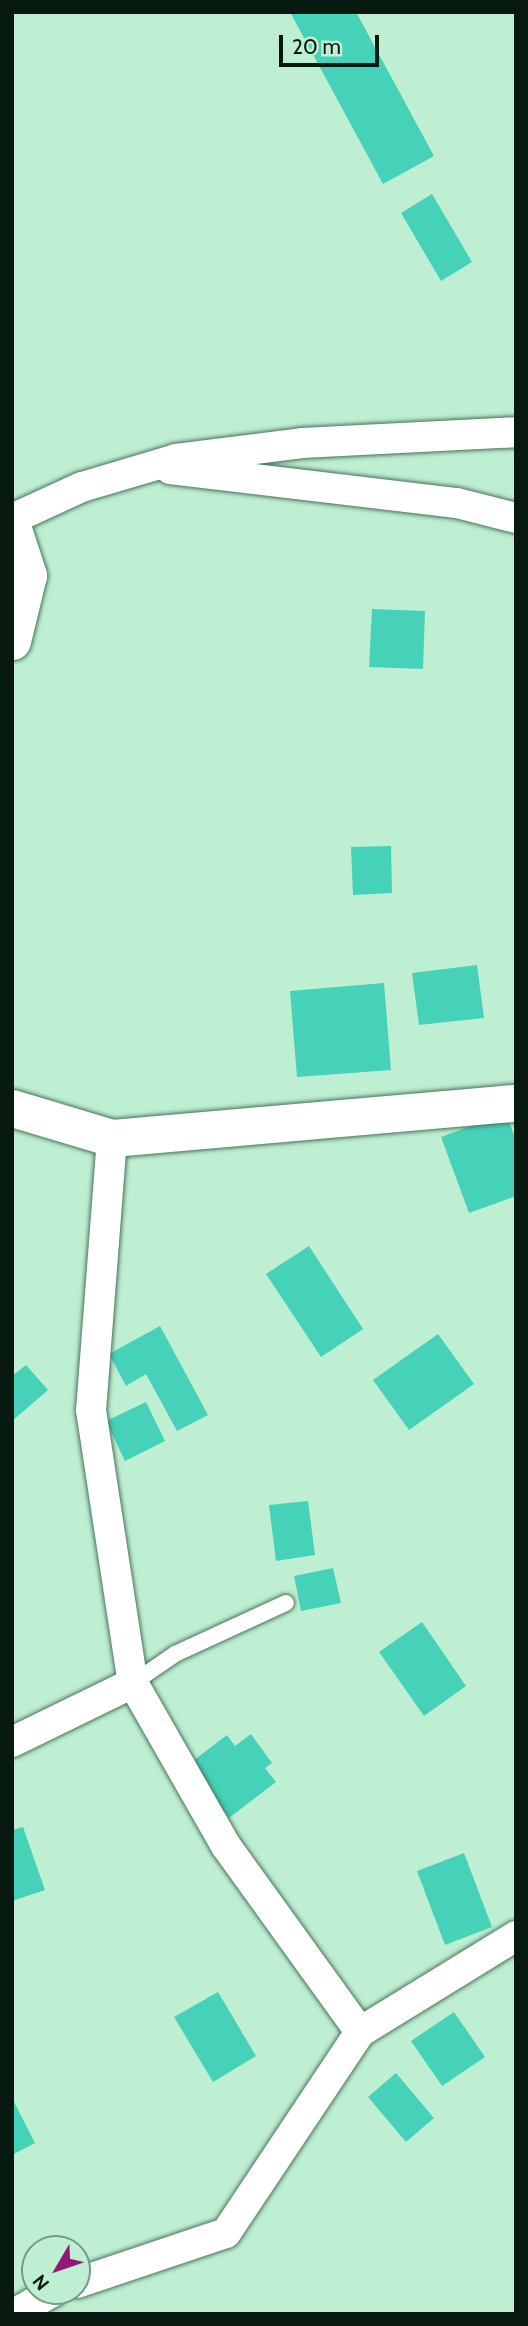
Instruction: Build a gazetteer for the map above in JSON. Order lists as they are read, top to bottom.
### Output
{
  "scale_bar": "20 m",
  "north": "bottom left"
}
